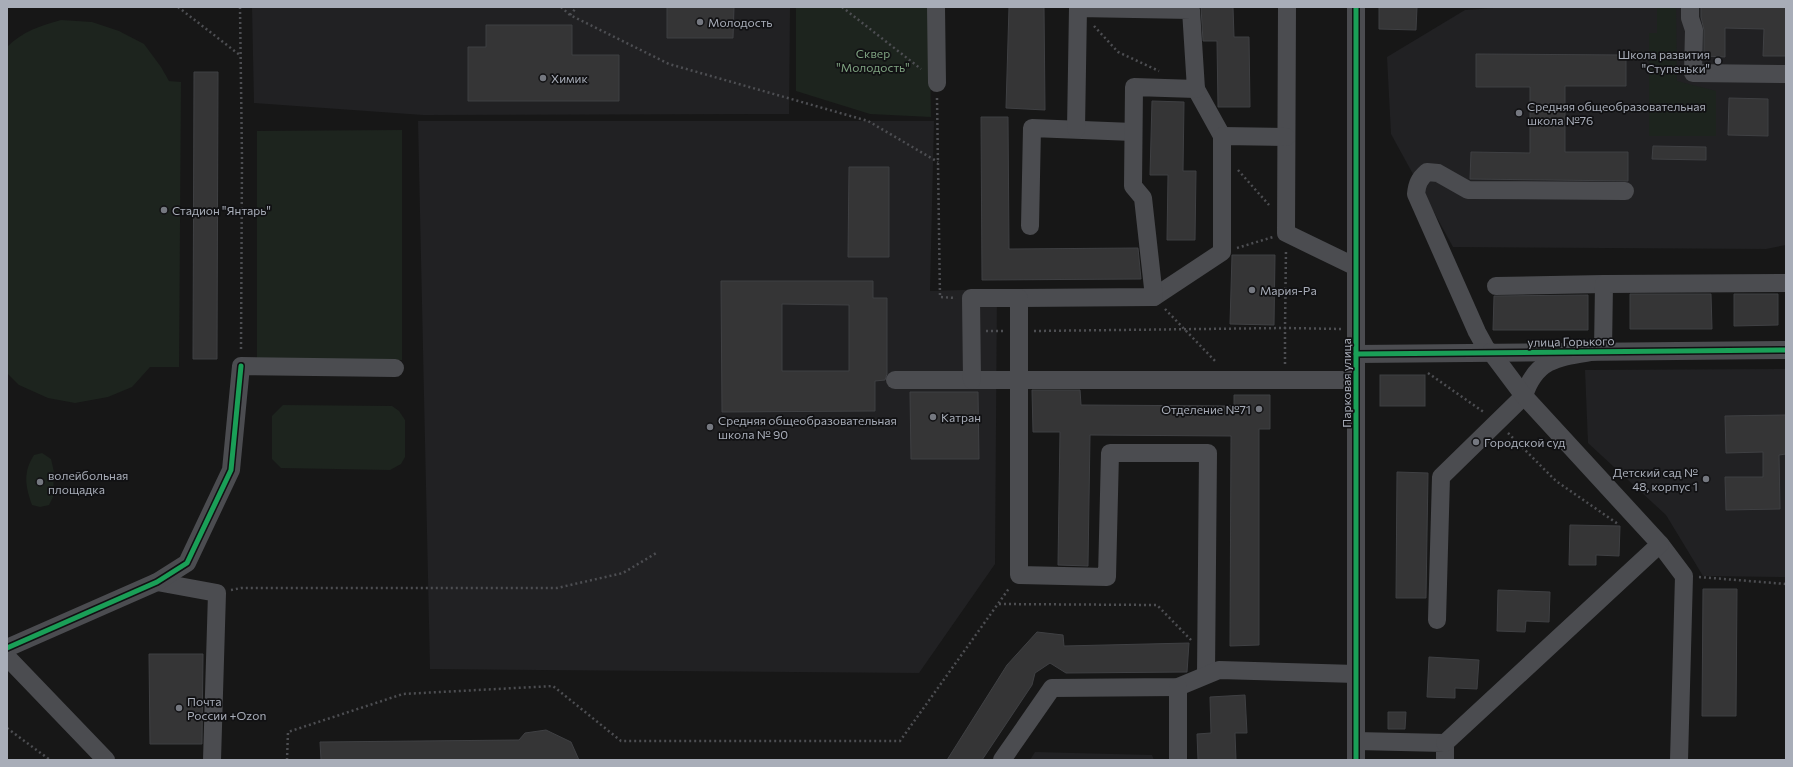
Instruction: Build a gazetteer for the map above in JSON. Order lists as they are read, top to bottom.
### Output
{
  "streets": {
    "street": ["улица Горького", "Парковая улица"]
  },
  "crossings": [
    ["улица Горького", "Парковая улица"]
  ],
  "parks": ["Сквер \"Молодость\""],
  "places": [
    "Молодость",
    "Школа развития \"Ступеньки\"",
    "Химик",
    "Средняя общеобразовательная школа №76",
    "Стадион \"Янтарь\"",
    "Мария-Ра",
    "Отделение №71",
    "Катран",
    "Средняя общеобразовательная школа № 90",
    "Городской суд",
    "Детский сад № 48, корпус 1",
    "волейбольная площадка",
    "Почта России +Ozon"
  ]
}
